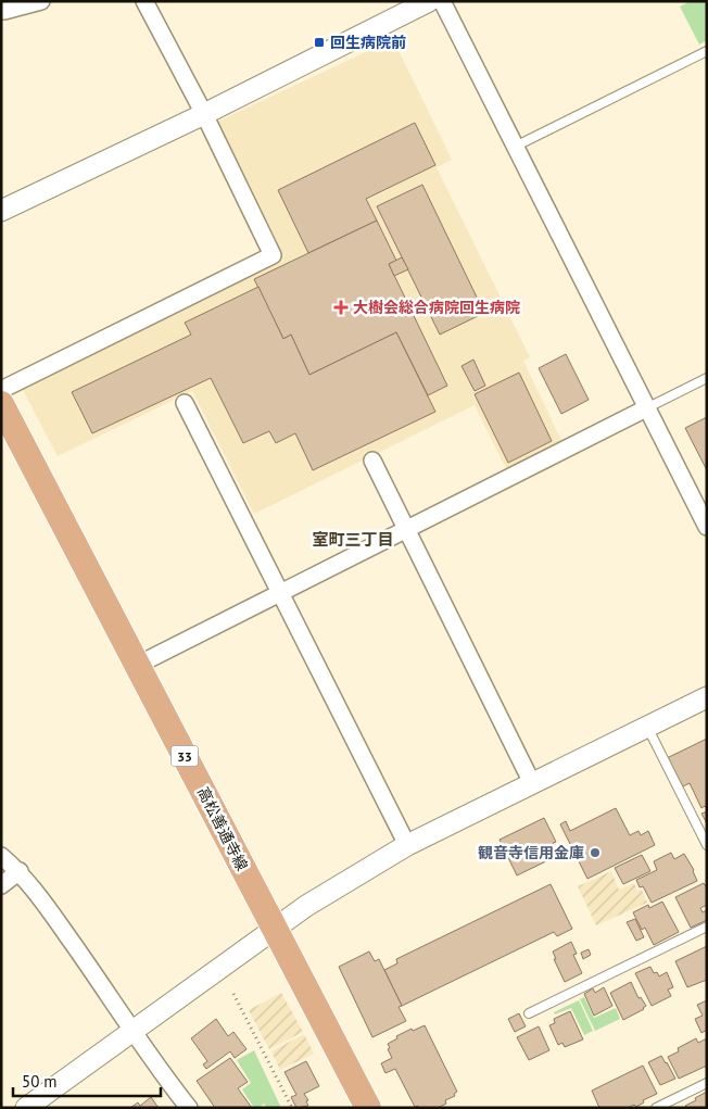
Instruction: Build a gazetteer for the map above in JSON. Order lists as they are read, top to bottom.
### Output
{
  "streets": {
    "main road": ["33", "高松善通寺線"]
  },
  "districts": ["室町三丁目"],
  "places": {
    "transit": ["回生病院前"],
    "health": ["大樹会総合病院回生病院"],
    "other": ["観音寺信用金庫"]
  },
  "scale_bar": "50 m"
}
